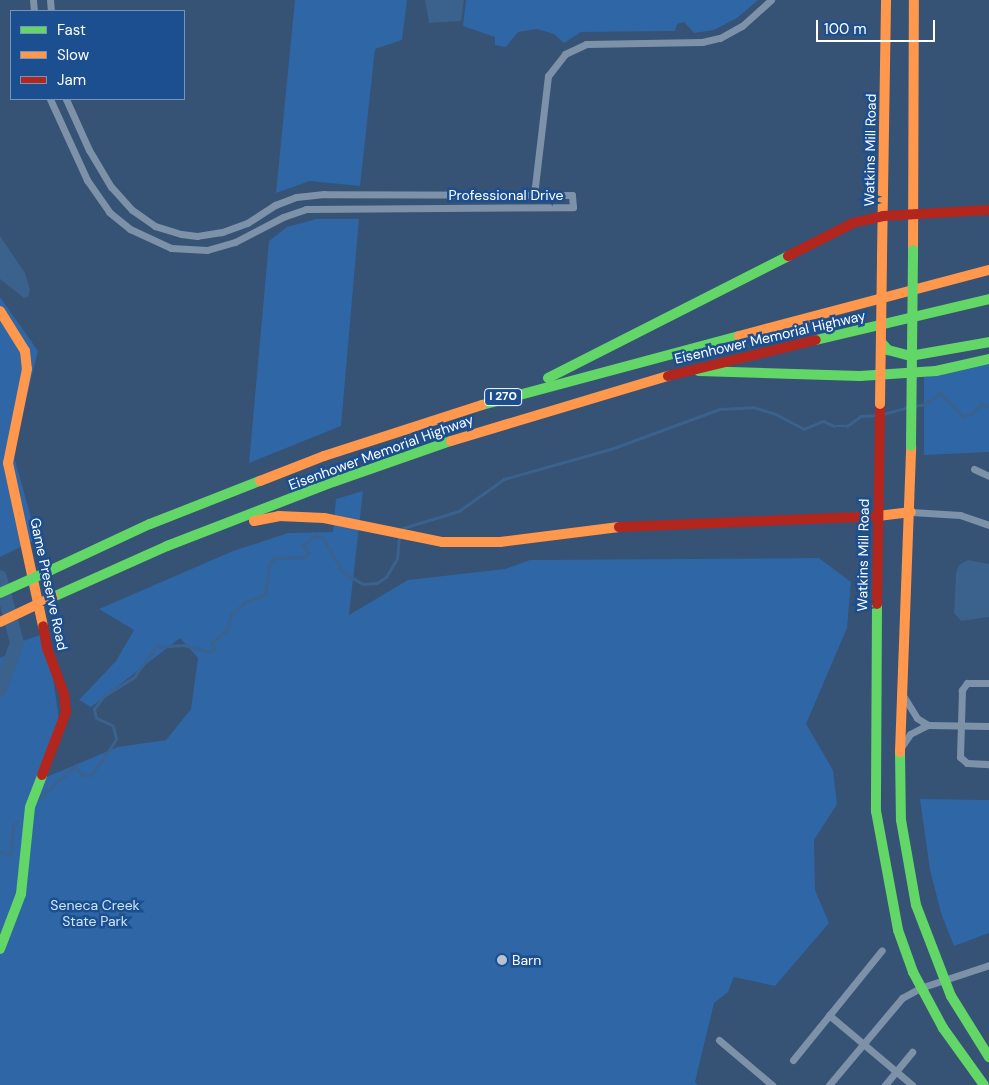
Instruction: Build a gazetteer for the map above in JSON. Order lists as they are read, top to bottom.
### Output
{
  "streets": {
    "main road": [
      "Watkins Mill Road",
      "Eisenhower Memorial Highway",
      "I 270",
      "Game Preserve Road"
    ],
    "street": ["Professional Drive"]
  },
  "parks": ["Seneca Creek State Park"],
  "places": ["Barn"],
  "legend": ["Fast", "Slow", "Jam"],
  "scale_bar": "100 m"
}
